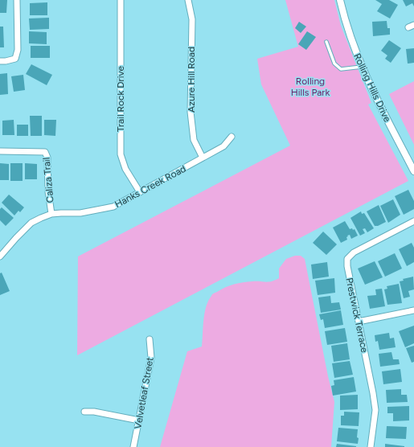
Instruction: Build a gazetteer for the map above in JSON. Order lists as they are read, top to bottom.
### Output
{
  "streets": {
    "street": [
      "Azure Hill Road",
      "Rolling Hills Drive",
      "Trail Rock Drive",
      "Caliza Trail",
      "Hanks Creek Road",
      "Prestwick Terrace",
      "Velvetleaf Street"
    ]
  },
  "crossings": [
    ["Azure Hill Road", "Hanks Creek Road"],
    ["Trail Rock Drive", "Hanks Creek Road"],
    ["Caliza Trail", "Hanks Creek Road"]
  ],
  "parks": ["Rolling Hills Park"]
}
